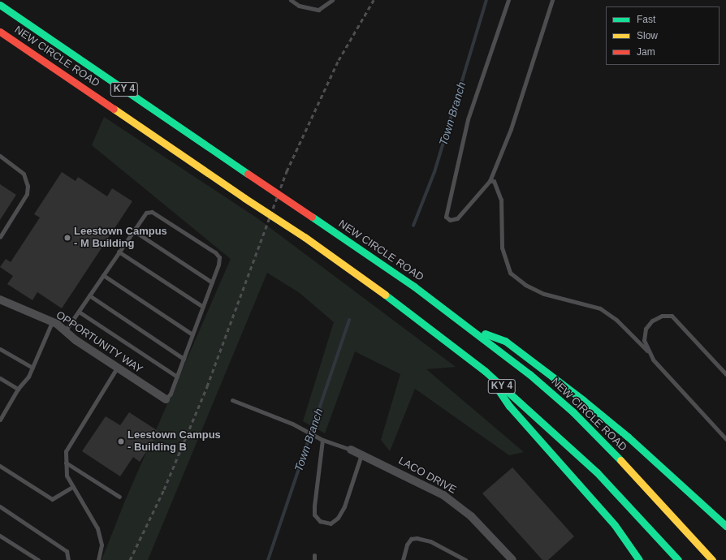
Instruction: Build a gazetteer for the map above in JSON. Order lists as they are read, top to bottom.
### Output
{
  "streets": {
    "highway": ["NEW CIRCLE ROAD", "KY 4"],
    "street": ["OPPORTUNITY WAY", "LACO DRIVE"]
  },
  "water": ["Town Branch"],
  "places": ["Leestown Campus - M Building", "Leestown Campus - Building B"],
  "legend": ["Fast", "Slow", "Jam"]
}
